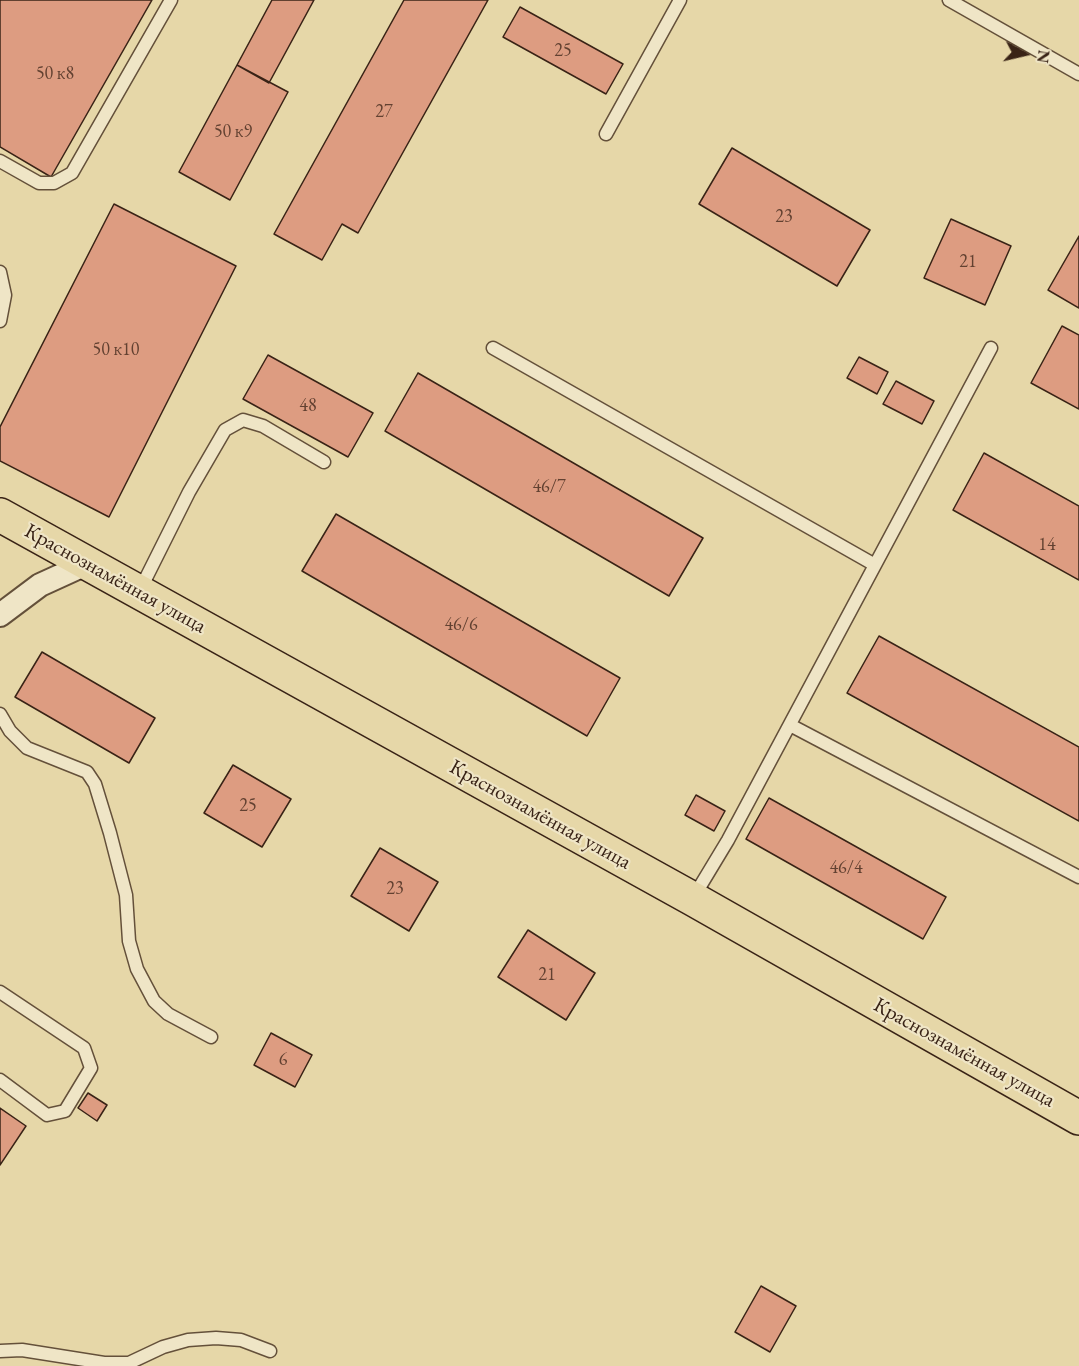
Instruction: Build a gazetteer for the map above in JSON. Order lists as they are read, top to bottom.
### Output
{
  "streets": {
    "main road": ["Краснознамённая улица"]
  },
  "house_numbers": [
    "25",
    "50 к8",
    "27",
    "50 к9",
    "23",
    "21",
    "50 к10",
    "48",
    "46/7",
    "14",
    "46/6",
    "25",
    "46/4",
    "23",
    "21",
    "6"
  ],
  "north": "right"
}
